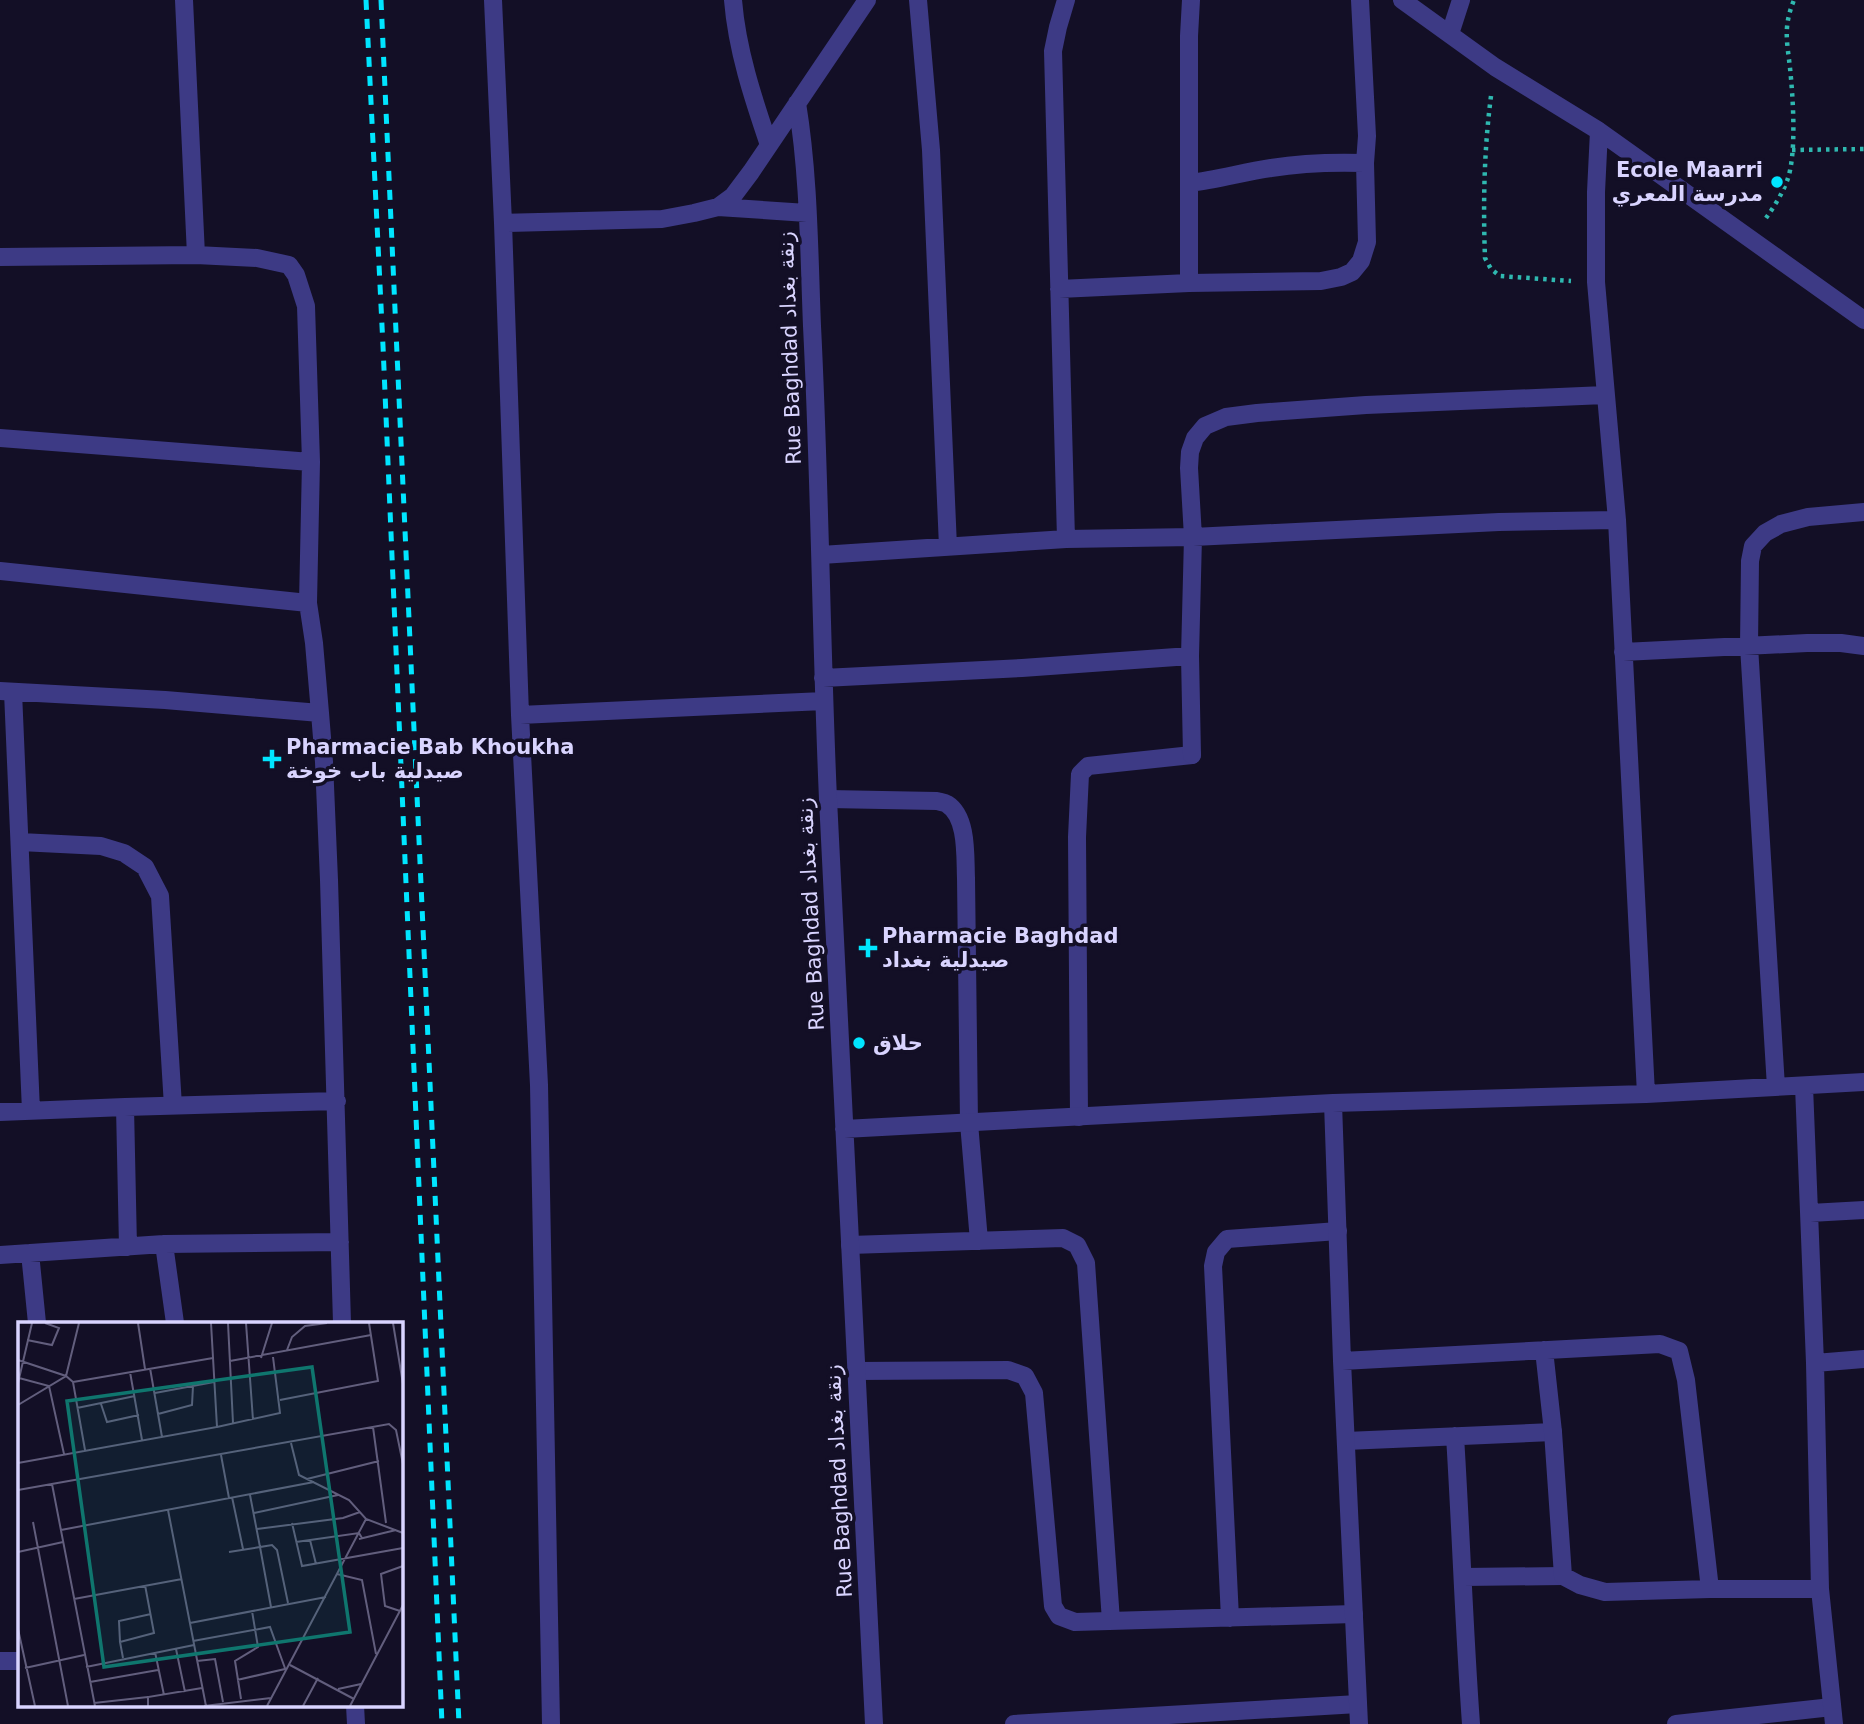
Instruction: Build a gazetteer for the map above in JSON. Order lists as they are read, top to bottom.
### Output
{
  "streets": {
    "street": ["Rue Baghdad زنقة بغداد"]
  },
  "places": {
    "other": ["Ecole Maarri مدرسة المعري", "حلاق"],
    "health": ["Pharmacie Bab Khoukha صيدلية باب خوخة", "Pharmacie Baghdad صيدلية بغداد"]
  }
}
